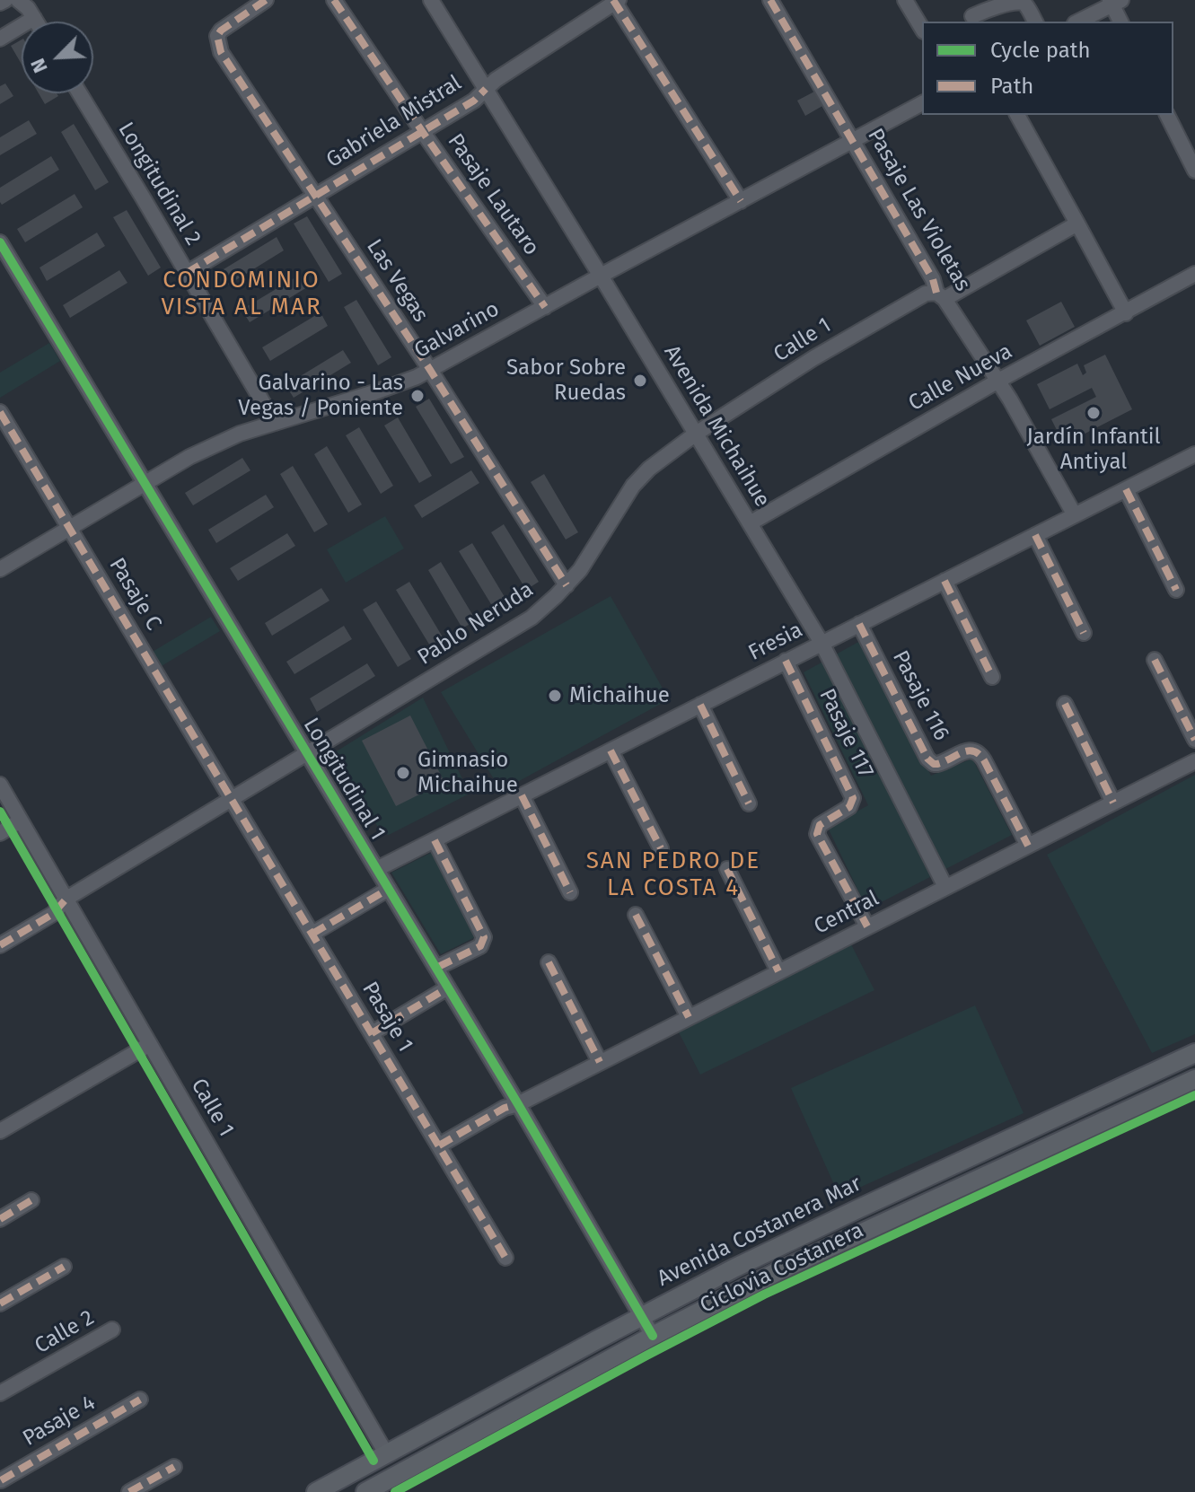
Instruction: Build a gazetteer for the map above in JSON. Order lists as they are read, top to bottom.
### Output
{
  "streets": {
    "main road": ["Avenida Costanera Mar"],
    "street": [
      "Gabriela Mistral",
      "Longitudinal 2",
      "Pasaje Lautaro",
      "Pasaje Las Violetas",
      "Las Vegas",
      "Galvarino",
      "Calle 1",
      "Calle Nueva",
      "Avenida Michaihue",
      "Pasaje C",
      "Pablo Neruda",
      "Fresia",
      "Pasaje 116",
      "Pasaje 117",
      "Longitudinal 1",
      "Central",
      "Pasaje 1",
      "Calle 2",
      "Pasaje 4"
    ],
    "cycle path": ["Ciclovia Costanera"]
  },
  "crossings": [
    ["Gabriela Mistral", "Longitudinal 2"],
    ["Gabriela Mistral", "Pasaje Lautaro"],
    ["Gabriela Mistral", "Las Vegas"],
    ["Gabriela Mistral", "Avenida Michaihue"],
    ["Longitudinal 2", "Galvarino"],
    ["Pasaje Lautaro", "Galvarino"],
    ["Pasaje Las Violetas", "Galvarino"],
    ["Pasaje Las Violetas", "Calle 1"],
    ["Pasaje Las Violetas", "Calle Nueva"],
    ["Pasaje Las Violetas", "Fresia"],
    ["Las Vegas", "Galvarino"],
    ["Las Vegas", "Pablo Neruda"],
    ["Galvarino", "Avenida Michaihue"],
    ["Galvarino", "Pasaje C"],
    ["Galvarino", "Longitudinal 1"],
    ["Calle 1", "Avenida Michaihue"],
    ["Calle 1", "Pablo Neruda"],
    ["Calle 1", "Avenida Costanera Mar"],
    ["Calle Nueva", "Avenida Michaihue"],
    ["Avenida Michaihue", "Pablo Neruda"],
    ["Avenida Michaihue", "Fresia"],
    ["Avenida Michaihue", "Central"],
    ["Pasaje C", "Pablo Neruda"],
    ["Pasaje C", "Pasaje 1"],
    ["Pablo Neruda", "Longitudinal 1"],
    ["Pablo Neruda", "Pasaje 1"],
    ["Fresia", "Pasaje 116"],
    ["Fresia", "Pasaje 117"],
    ["Fresia", "Longitudinal 1"],
    ["Pasaje 116", "Central"],
    ["Pasaje 117", "Central"],
    ["Longitudinal 1", "Central"],
    ["Longitudinal 1", "Avenida Costanera Mar"]
  ],
  "districts": ["CONDOMINIO VISTA AL MAR", "SAN PEDRO DE LA COSTA 4"],
  "places": [
    "Sabor Sobre Ruedas",
    "Galvarino - Las Vegas / Poniente",
    "Jardín Infantil Antiyal",
    "Michaihue",
    "Gimnasio Michaihue"
  ],
  "legend": ["Cycle path", "Path"],
  "north": "bottom left"
}
